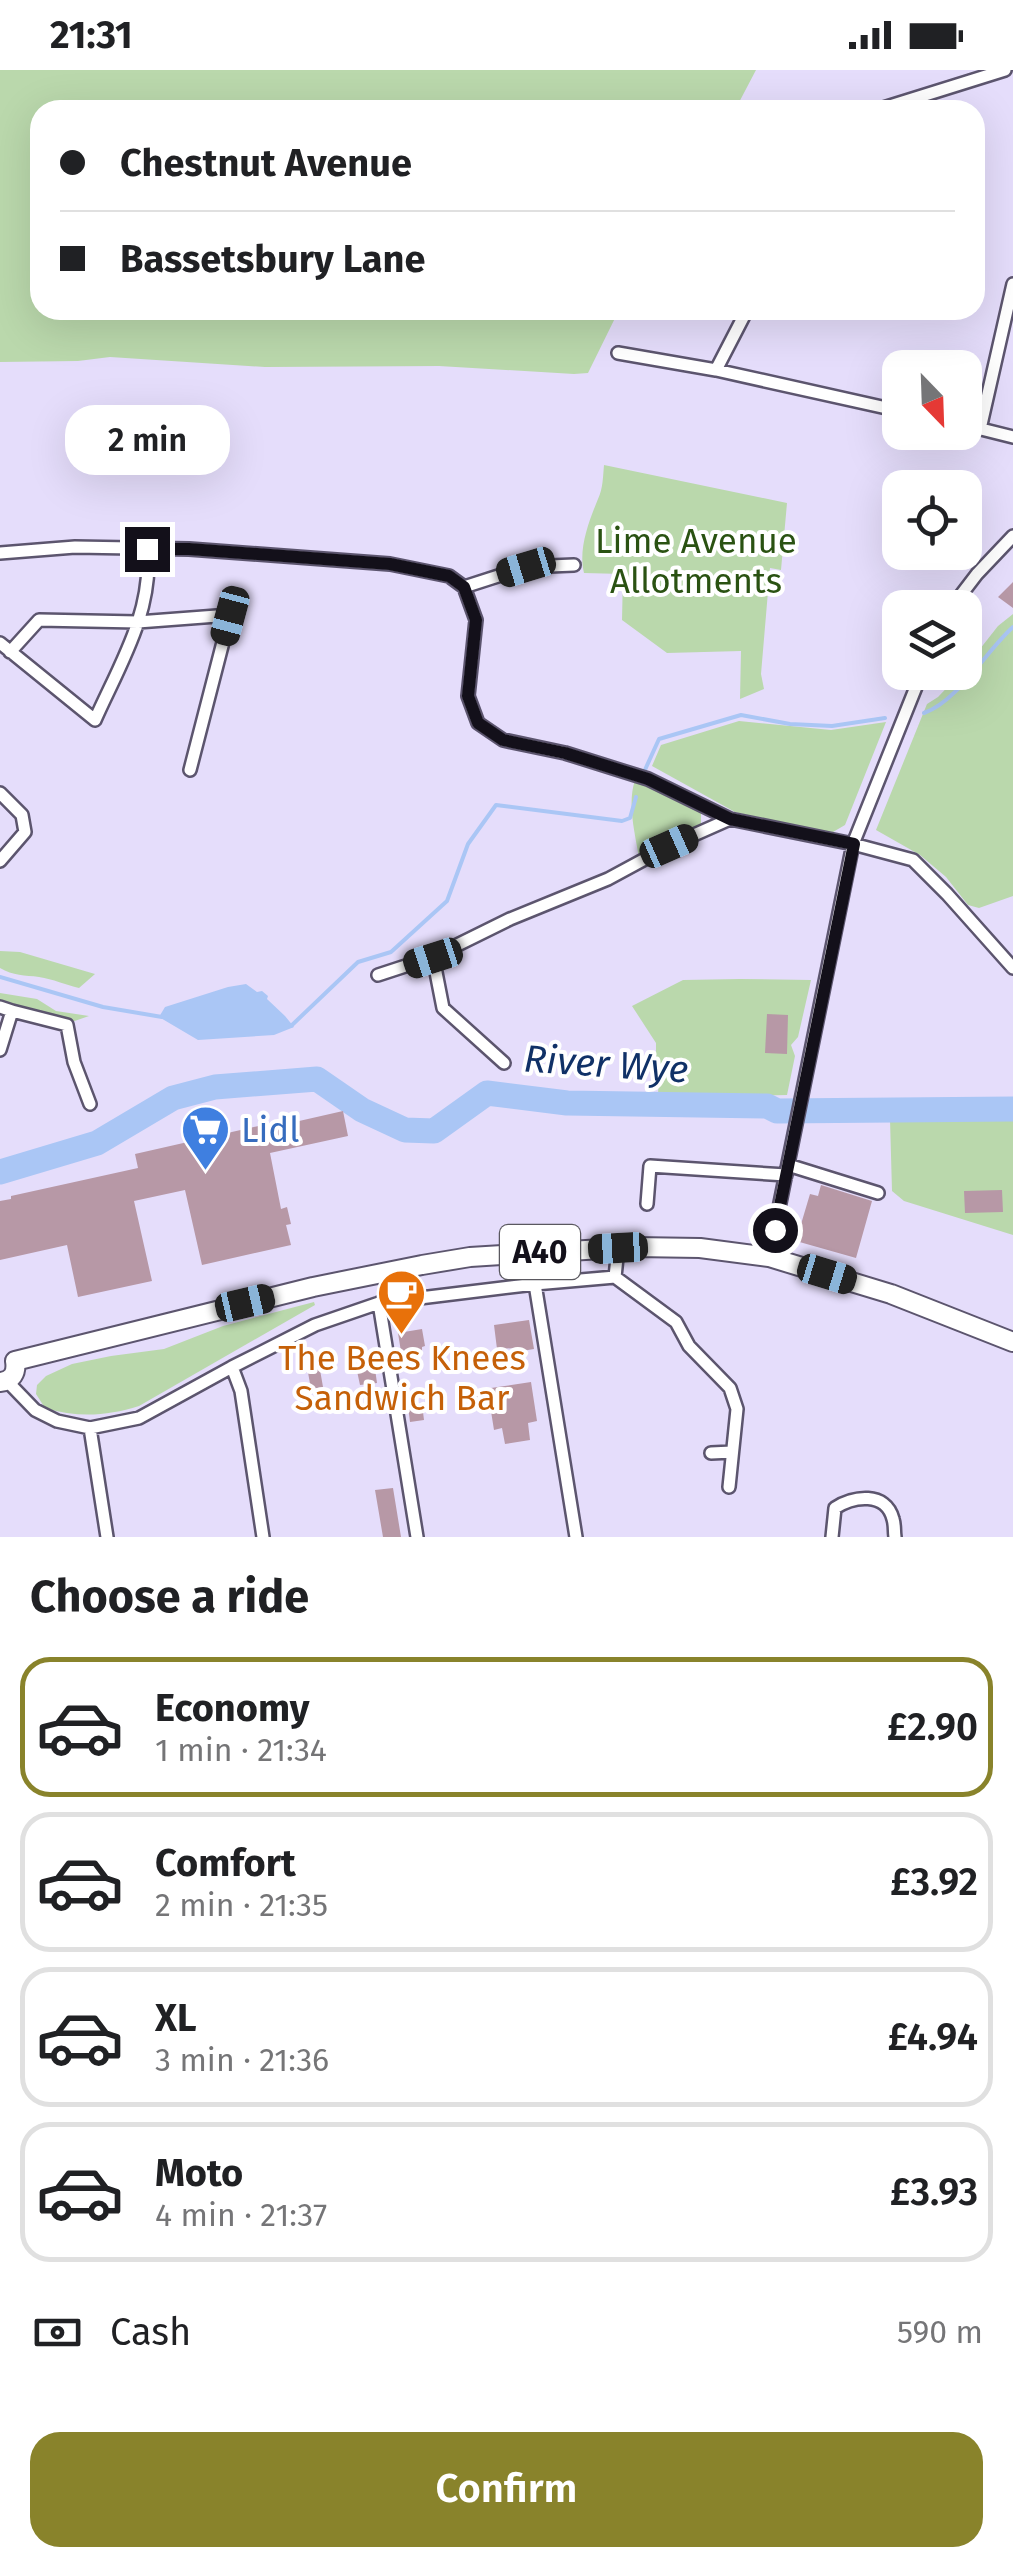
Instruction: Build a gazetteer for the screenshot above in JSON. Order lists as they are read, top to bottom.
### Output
{
  "streets": {
    "main road": ["A40"]
  },
  "water": ["River Wye"],
  "parks": ["Lime Avenue Allotments"],
  "places": {
    "supermarket": ["Lidl"],
    "cafe": ["The Bees Knees Sandwich Bar"]
  },
  "north": "bottom right",
  "page": {
    "status": "21:31",
    "banner": ["Chestnut Avenue", "Bassetsbury Lane"],
    "bubble": "2 min",
    "heading": "Choose a ride",
    "list": [
      {
        "name": "Economy",
        "note": "1 min · 21:34",
        "value": "£2.90"
      },
      {
        "name": "Comfort",
        "note": "2 min · 21:35",
        "value": "£3.92"
      },
      {
        "name": "XL",
        "note": "3 min · 21:36",
        "value": "£4.94"
      },
      {
        "name": "Moto",
        "note": "4 min · 21:37",
        "value": "£3.93"
      }
    ],
    "pay": ["Cash", "590 m"],
    "buttons": "Confirm"
  }
}
